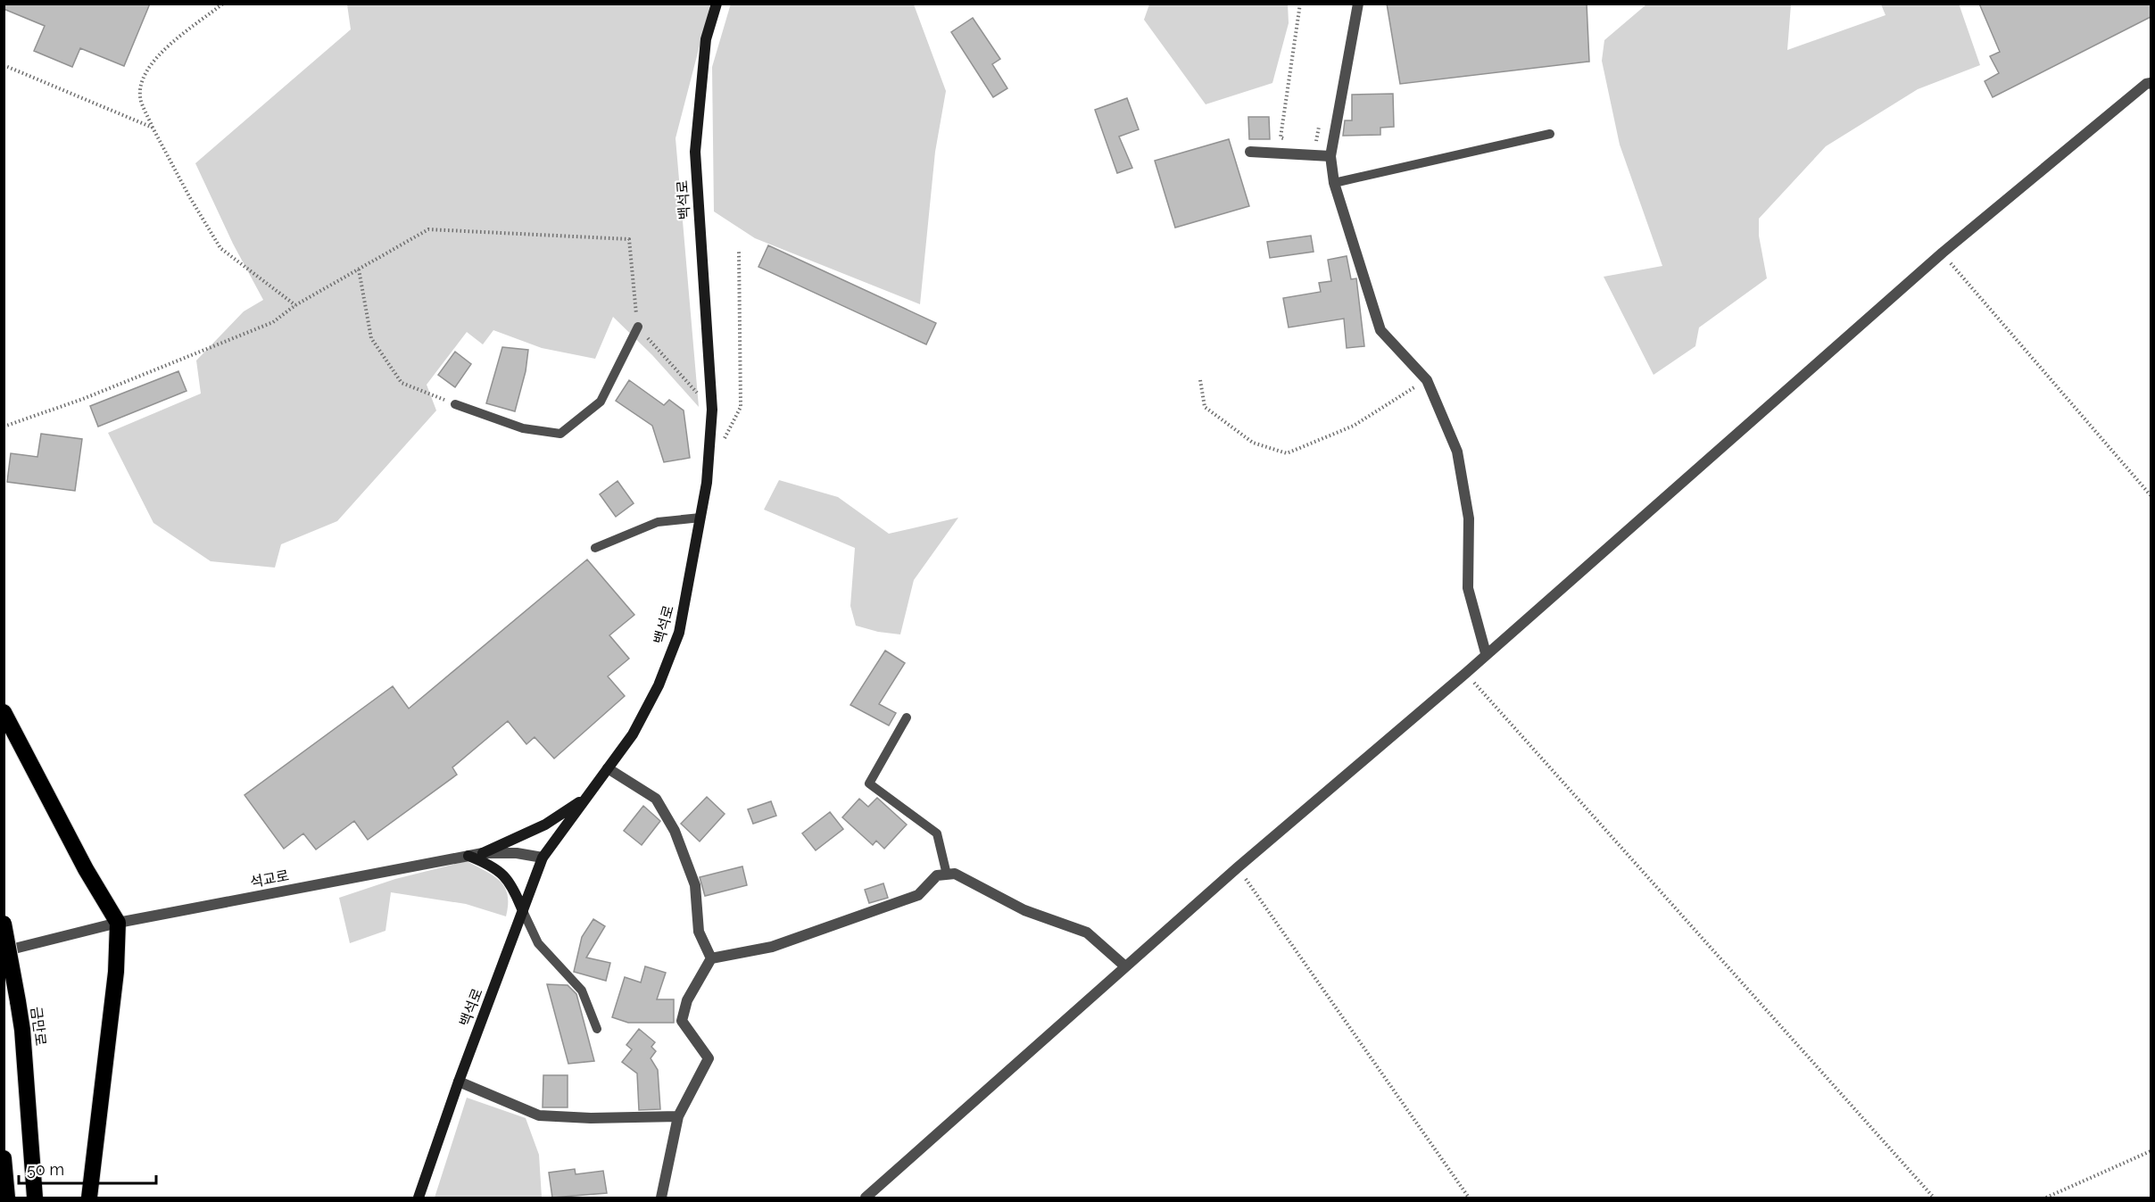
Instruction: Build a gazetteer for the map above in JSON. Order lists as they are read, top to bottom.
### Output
{
  "streets": {
    "highway": ["금만로"],
    "street": ["백석로", "석교로"]
  },
  "crossings": [
    ["백석로", "석교로"]
  ],
  "scale_bar": "50 m"
}
